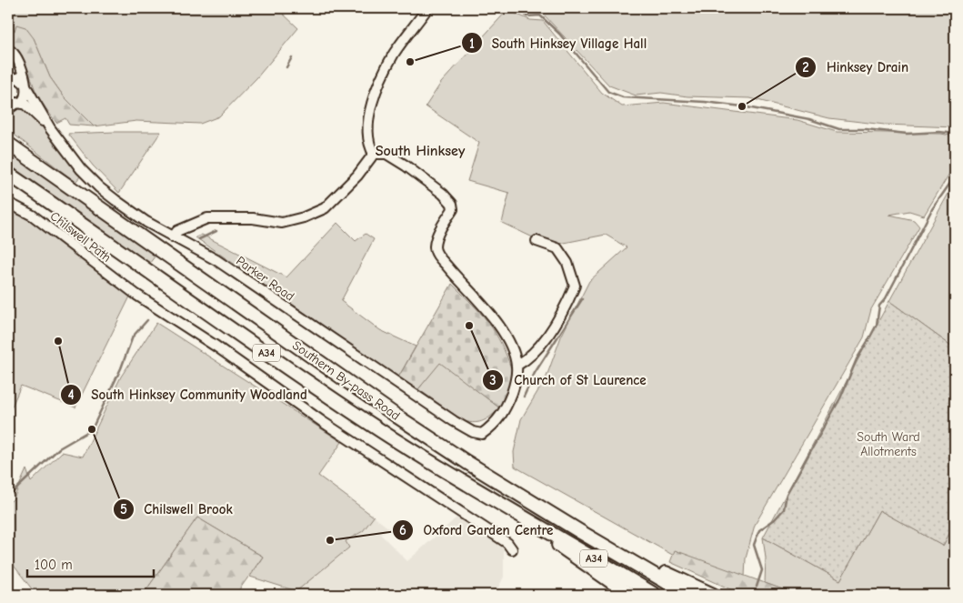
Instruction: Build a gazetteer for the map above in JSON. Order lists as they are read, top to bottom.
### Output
{
  "streets": {
    "highway": ["A34", "Southern By-pass Road"],
    "street": ["Chilswell Path", "Parker Road"]
  },
  "crossings": [
    ["A34", "Southern By-pass Road"]
  ],
  "districts": ["South Hinksey"],
  "parks": ["South Ward Allotments"],
  "places": [
    "South Hinksey Village Hall",
    "Hinksey Drain",
    "Church of St Laurence",
    "South Hinksey Community Woodland",
    "Chilswell Brook",
    "Oxford Garden Centre"
  ],
  "scale_bar": "100 m"
}
